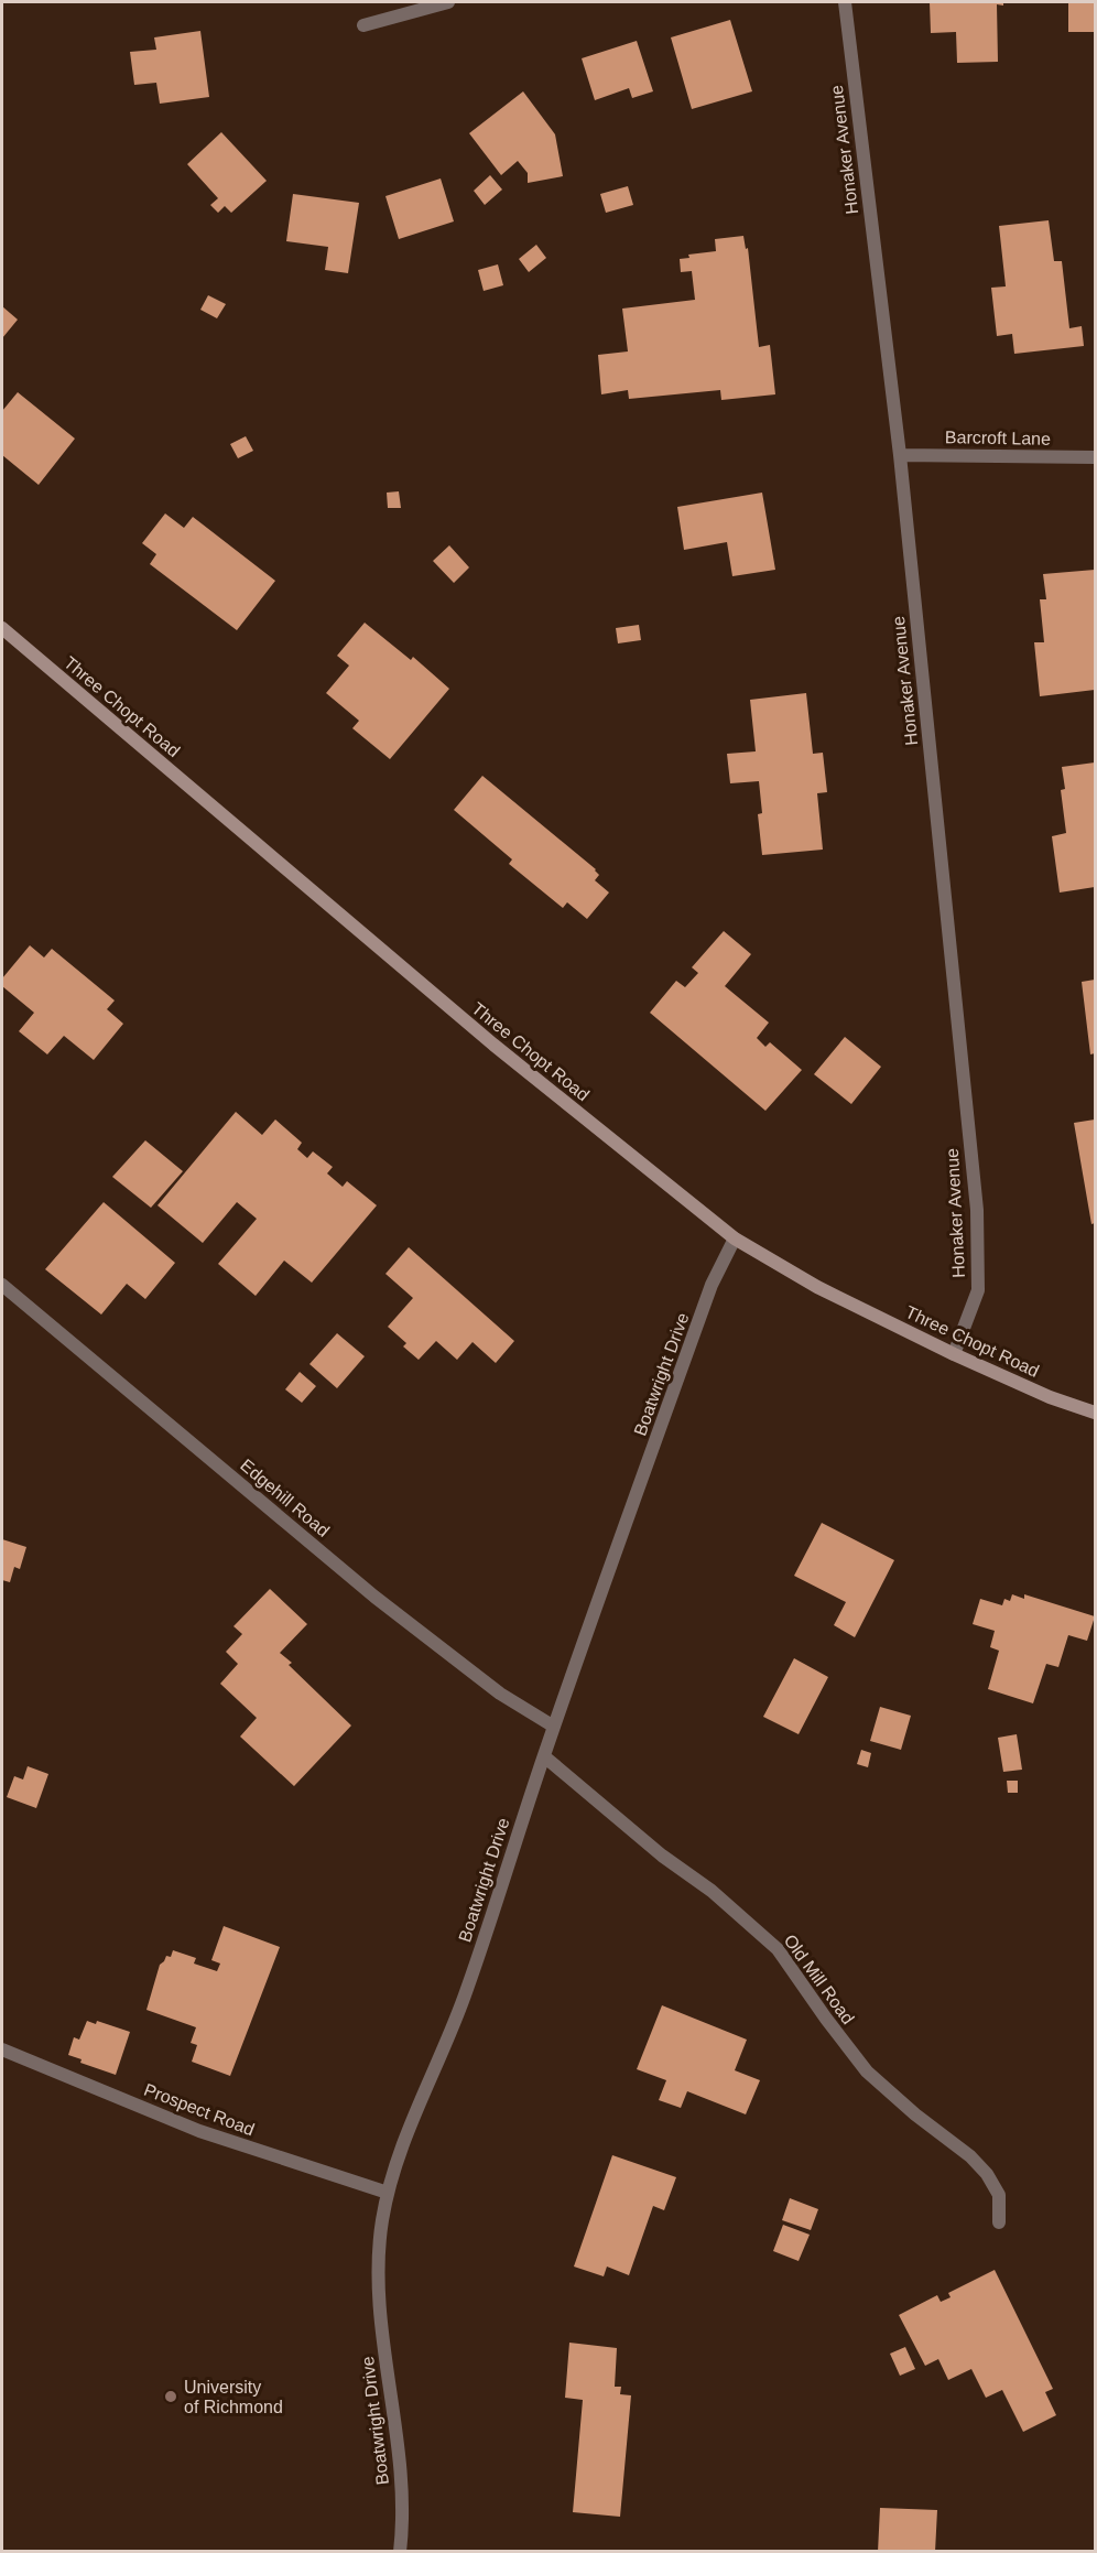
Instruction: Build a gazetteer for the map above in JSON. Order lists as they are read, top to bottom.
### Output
{
  "streets": {
    "main road": ["Three Chopt Road"],
    "street": [
      "Honaker Avenue",
      "Barcroft Lane",
      "Boatwright Drive",
      "Edgehill Road",
      "Old Mill Road",
      "Prospect Road"
    ]
  },
  "crossings": [
    ["Honaker Avenue", "Barcroft Lane"],
    ["Honaker Avenue", "Three Chopt Road"],
    ["Three Chopt Road", "Boatwright Drive"],
    ["Boatwright Drive", "Edgehill Road"],
    ["Boatwright Drive", "Old Mill Road"],
    ["Boatwright Drive", "Prospect Road"]
  ],
  "places": ["University of Richmond"]
}
